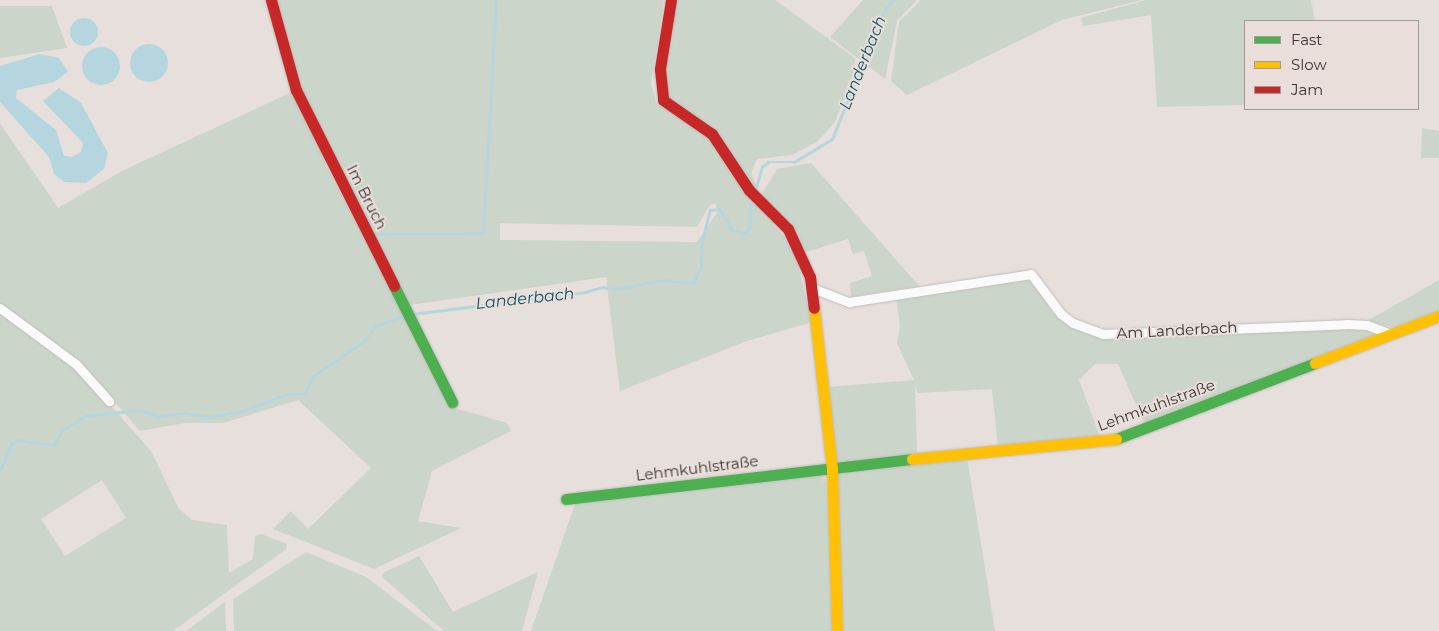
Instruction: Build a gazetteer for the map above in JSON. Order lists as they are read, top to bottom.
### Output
{
  "streets": {
    "street": ["Im Bruch", "Am Landerbach", "Lehmkuhlstraße"]
  },
  "crossings": [
    ["Am Landerbach", "Lehmkuhlstraße"]
  ],
  "water": ["Landerbach"],
  "legend": ["Fast", "Slow", "Jam"]
}
